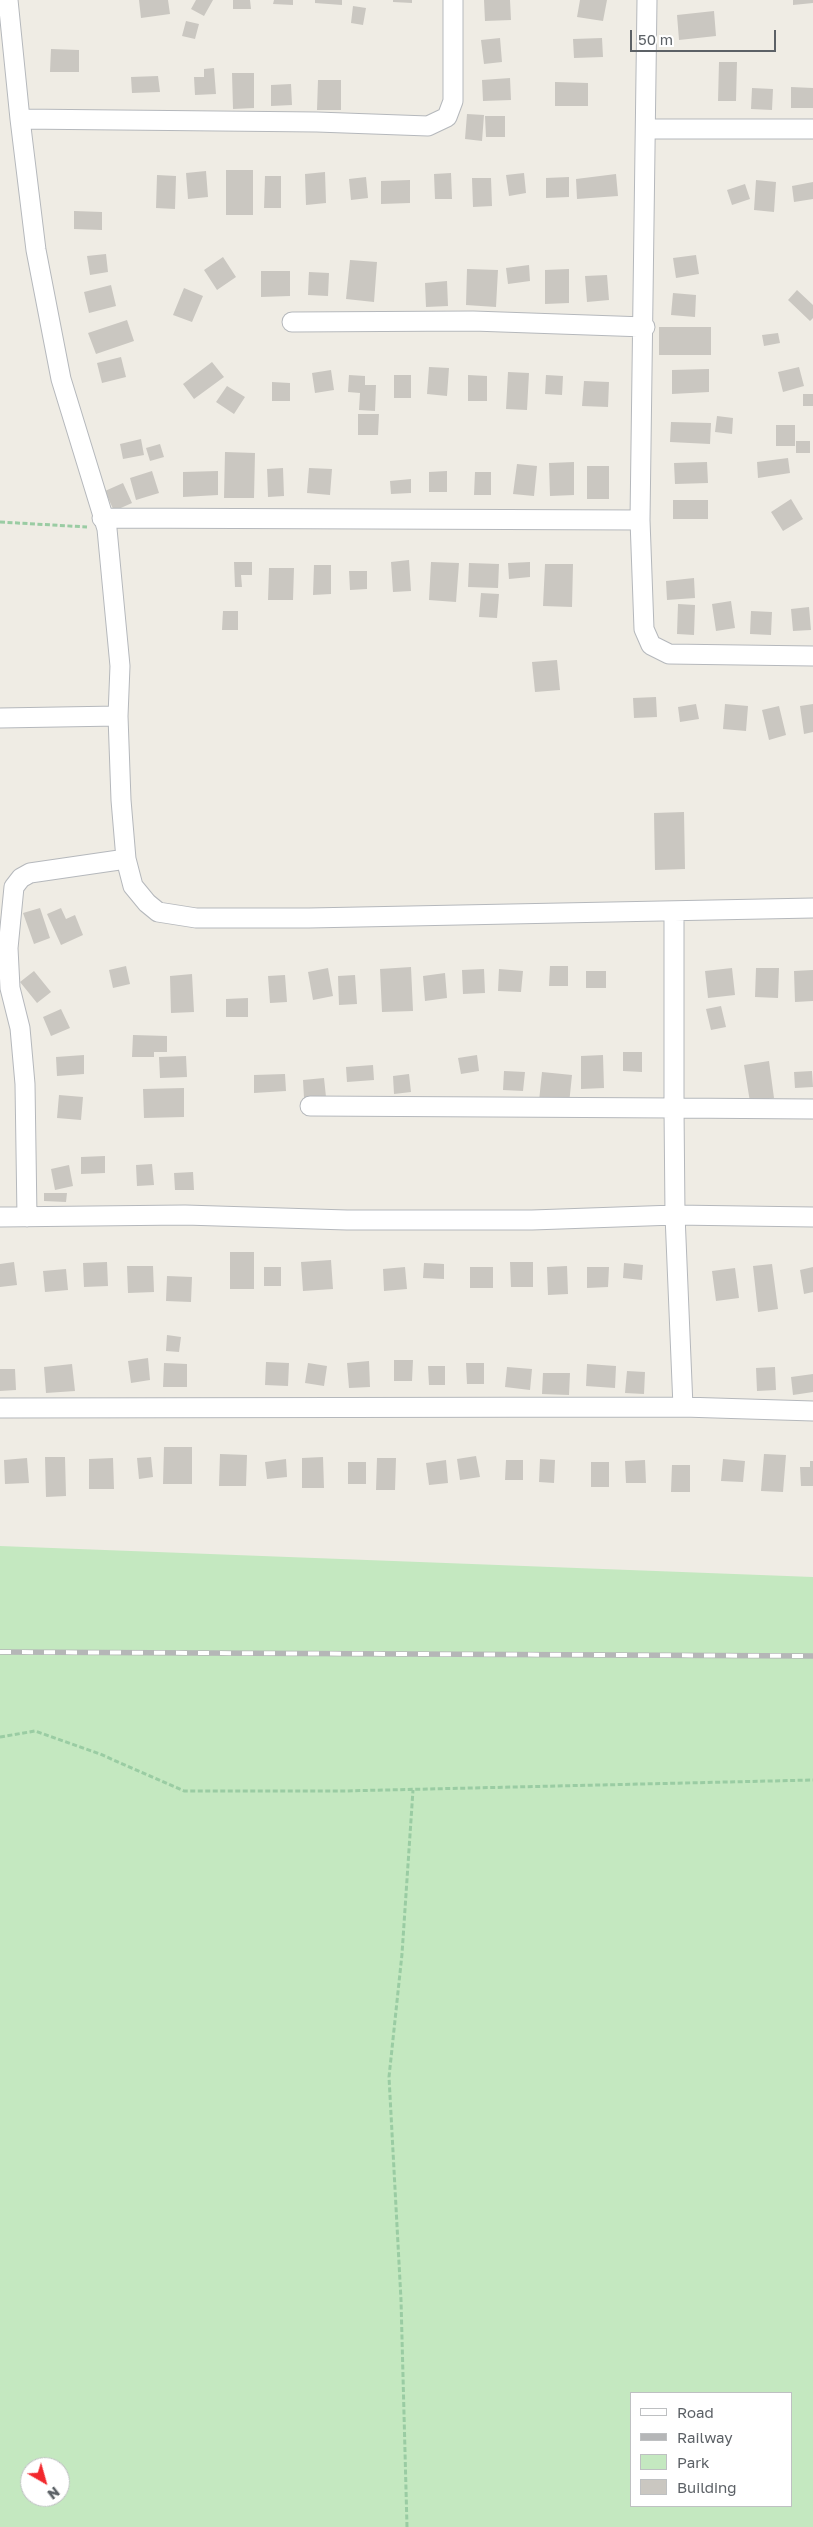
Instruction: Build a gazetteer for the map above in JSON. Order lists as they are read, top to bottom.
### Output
{
  "legend": [
    "Road",
    "Railway",
    "Park",
    "Building"
  ],
  "scale_bar": "50 m",
  "north": "bottom right"
}
